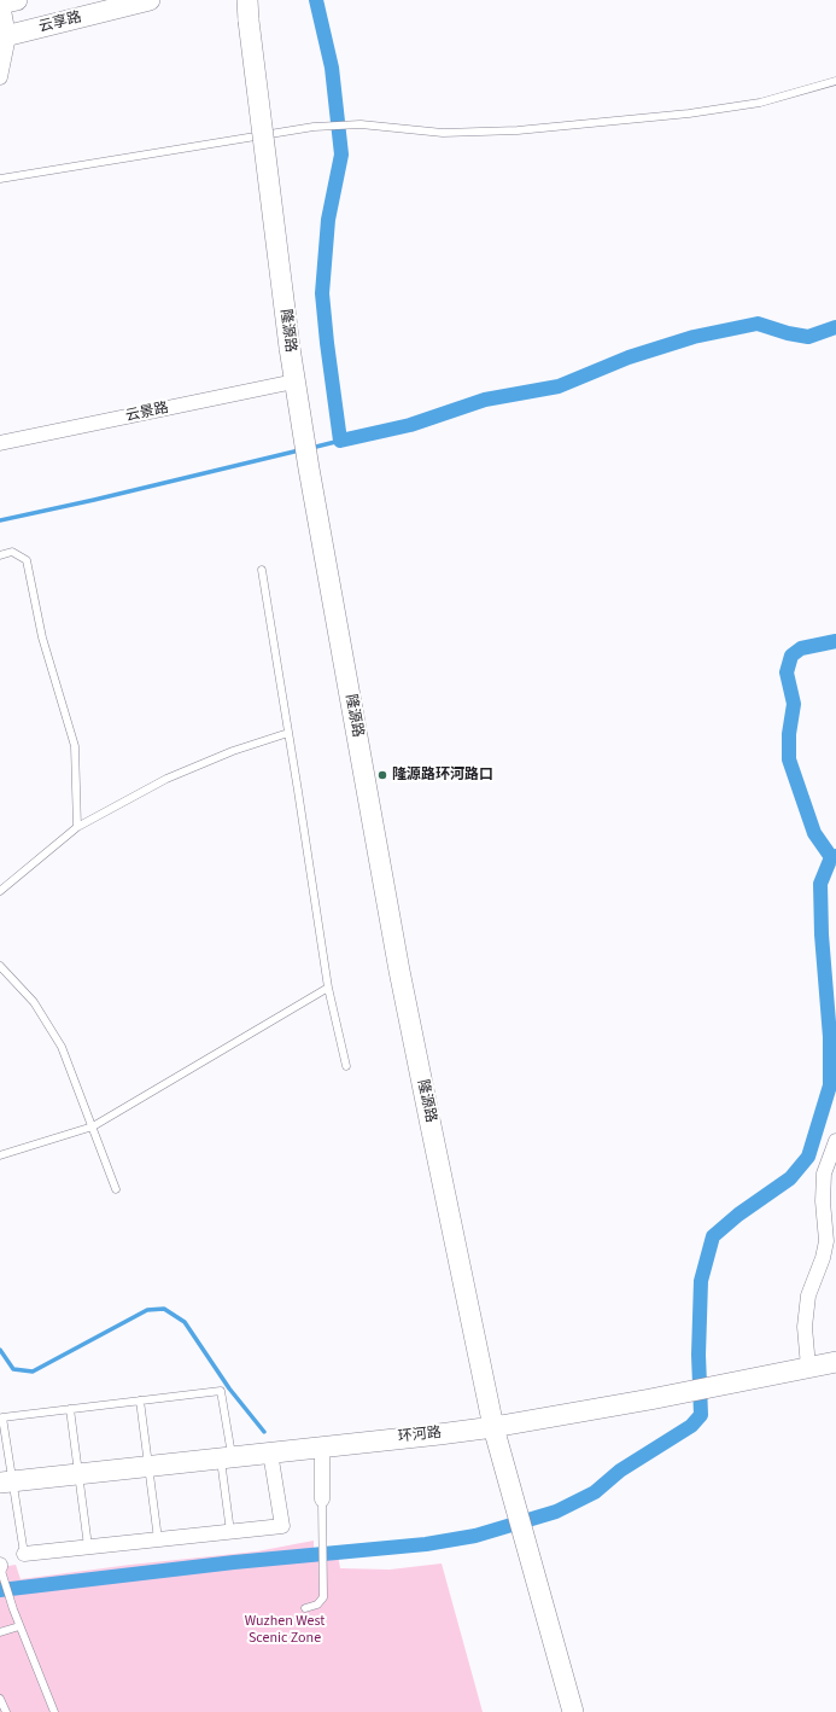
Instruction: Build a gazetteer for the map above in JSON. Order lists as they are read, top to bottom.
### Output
{
  "streets": {
    "main road": ["云享路", "隆源路", "环河路"],
    "street": ["云景路"]
  },
  "crossings": [
    ["隆源路", "云景路"],
    ["隆源路", "环河路"]
  ],
  "parks": ["Wuzhen West Scenic Zone"],
  "places": ["隆源路环河路口"]
}
